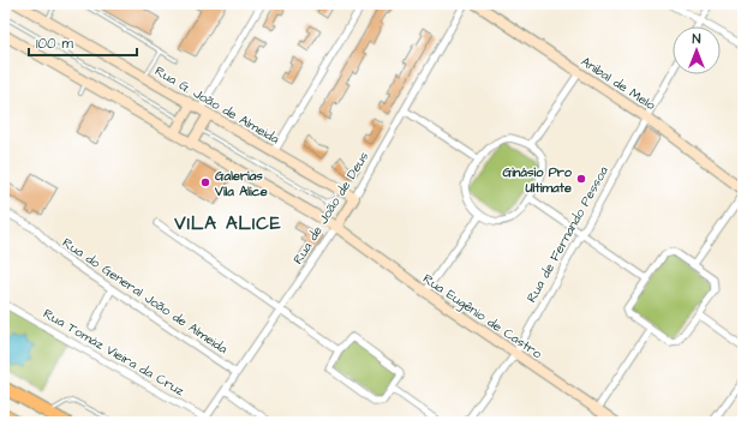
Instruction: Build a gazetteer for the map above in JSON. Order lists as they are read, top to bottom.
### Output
{
  "streets": {
    "street": [
      "Anibal de Melo",
      "Rua G. João de Almeida",
      "Rua de João de Deus",
      "Rua de Fernando Pessoa",
      "Rua do General João de Almeida",
      "Rua Eugênio de Castro",
      "Rua Tomáz Vieira da Cruz"
    ]
  },
  "crossings": [
    ["Anibal de Melo", "Rua de Fernando Pessoa"],
    ["Rua G. João de Almeida", "Rua de João de Deus"],
    ["Rua de João de Deus", "Rua do General João de Almeida"],
    ["Rua de João de Deus", "Rua Eugênio de Castro"],
    ["Rua de João de Deus", "Rua Tomáz Vieira da Cruz"],
    ["Rua de Fernando Pessoa", "Rua Eugênio de Castro"]
  ],
  "districts": ["VILA ALICE"],
  "places": ["Ginásio Pro Ultimate", "Galerias Vila Alice"],
  "scale_bar": "100 m",
  "north": "top"
}
